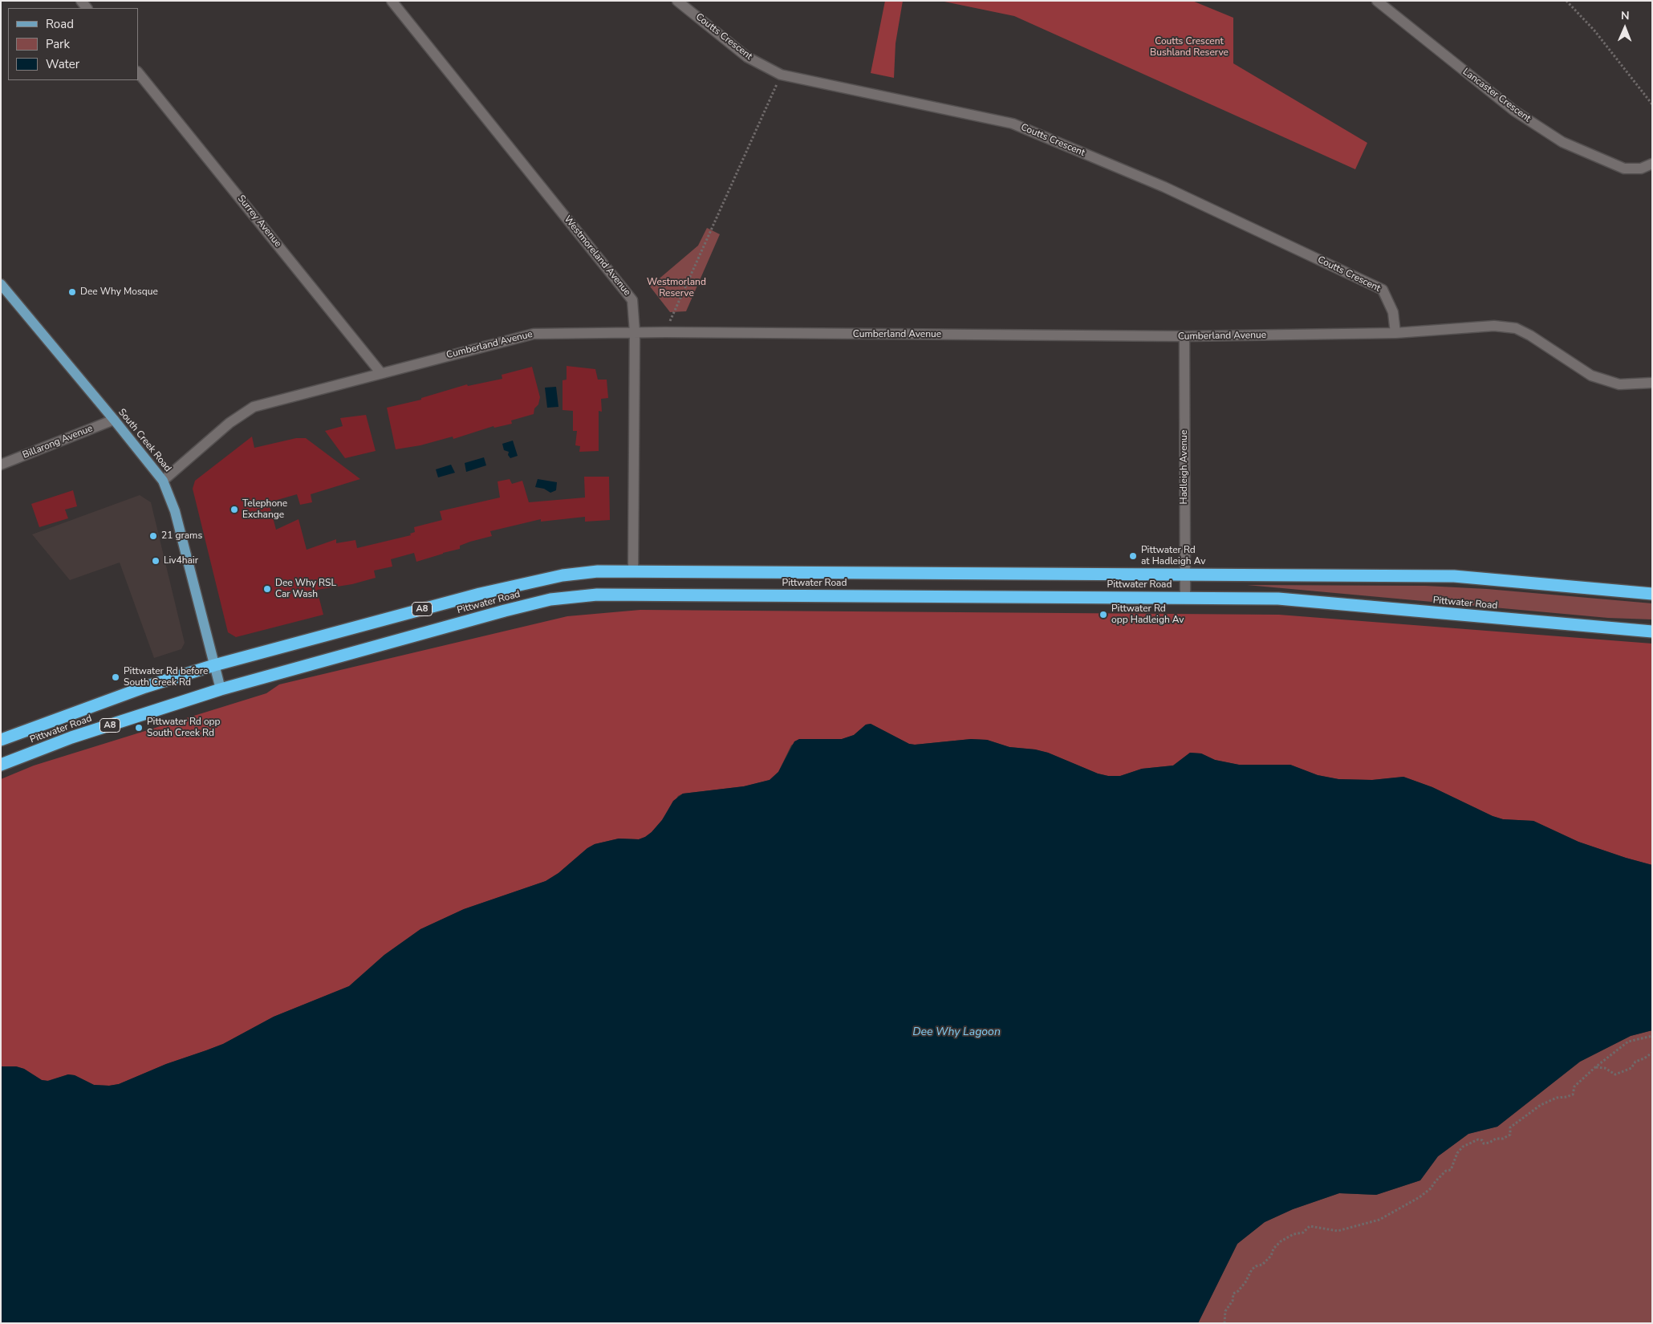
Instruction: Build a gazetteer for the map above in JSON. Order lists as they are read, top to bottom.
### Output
{
  "streets": {
    "highway": ["Pittwater Road", "A8"],
    "main road": ["South Creek Road"],
    "street": [
      "Coutts Crescent",
      "Lancaster Crescent",
      "Surrey Avenue",
      "Westmoreland Avenue",
      "Cumberland Avenue",
      "Billarong Avenue",
      "Hadleigh Avenue"
    ]
  },
  "crossings": [
    ["Coutts Crescent", "Cumberland Avenue"],
    ["Surrey Avenue", "Cumberland Avenue"],
    ["Westmoreland Avenue", "Cumberland Avenue"],
    ["Westmoreland Avenue", "Pittwater Road"],
    ["Cumberland Avenue", "South Creek Road"],
    ["Cumberland Avenue", "Hadleigh Avenue"],
    ["South Creek Road", "Billarong Avenue"],
    ["South Creek Road", "Pittwater Road"],
    ["Hadleigh Avenue", "Pittwater Road"]
  ],
  "water": ["Dee Why Lagoon"],
  "parks": ["Coutts Crescent Bushland Reserve", "Westmorland Reserve"],
  "places": [
    "Dee Why Mosque",
    "Telephone Exchange",
    "21 grams",
    "Pittwater Rd at Hadleigh Av",
    "Liv4hair",
    "Dee Why RSL Car Wash",
    "Pittwater Rd opp Hadleigh Av",
    "Pittwater Rd before South Creek Rd",
    "Pittwater Rd opp South Creek Rd"
  ],
  "legend": ["Road", "Park", "Water"],
  "north": "top"
}
